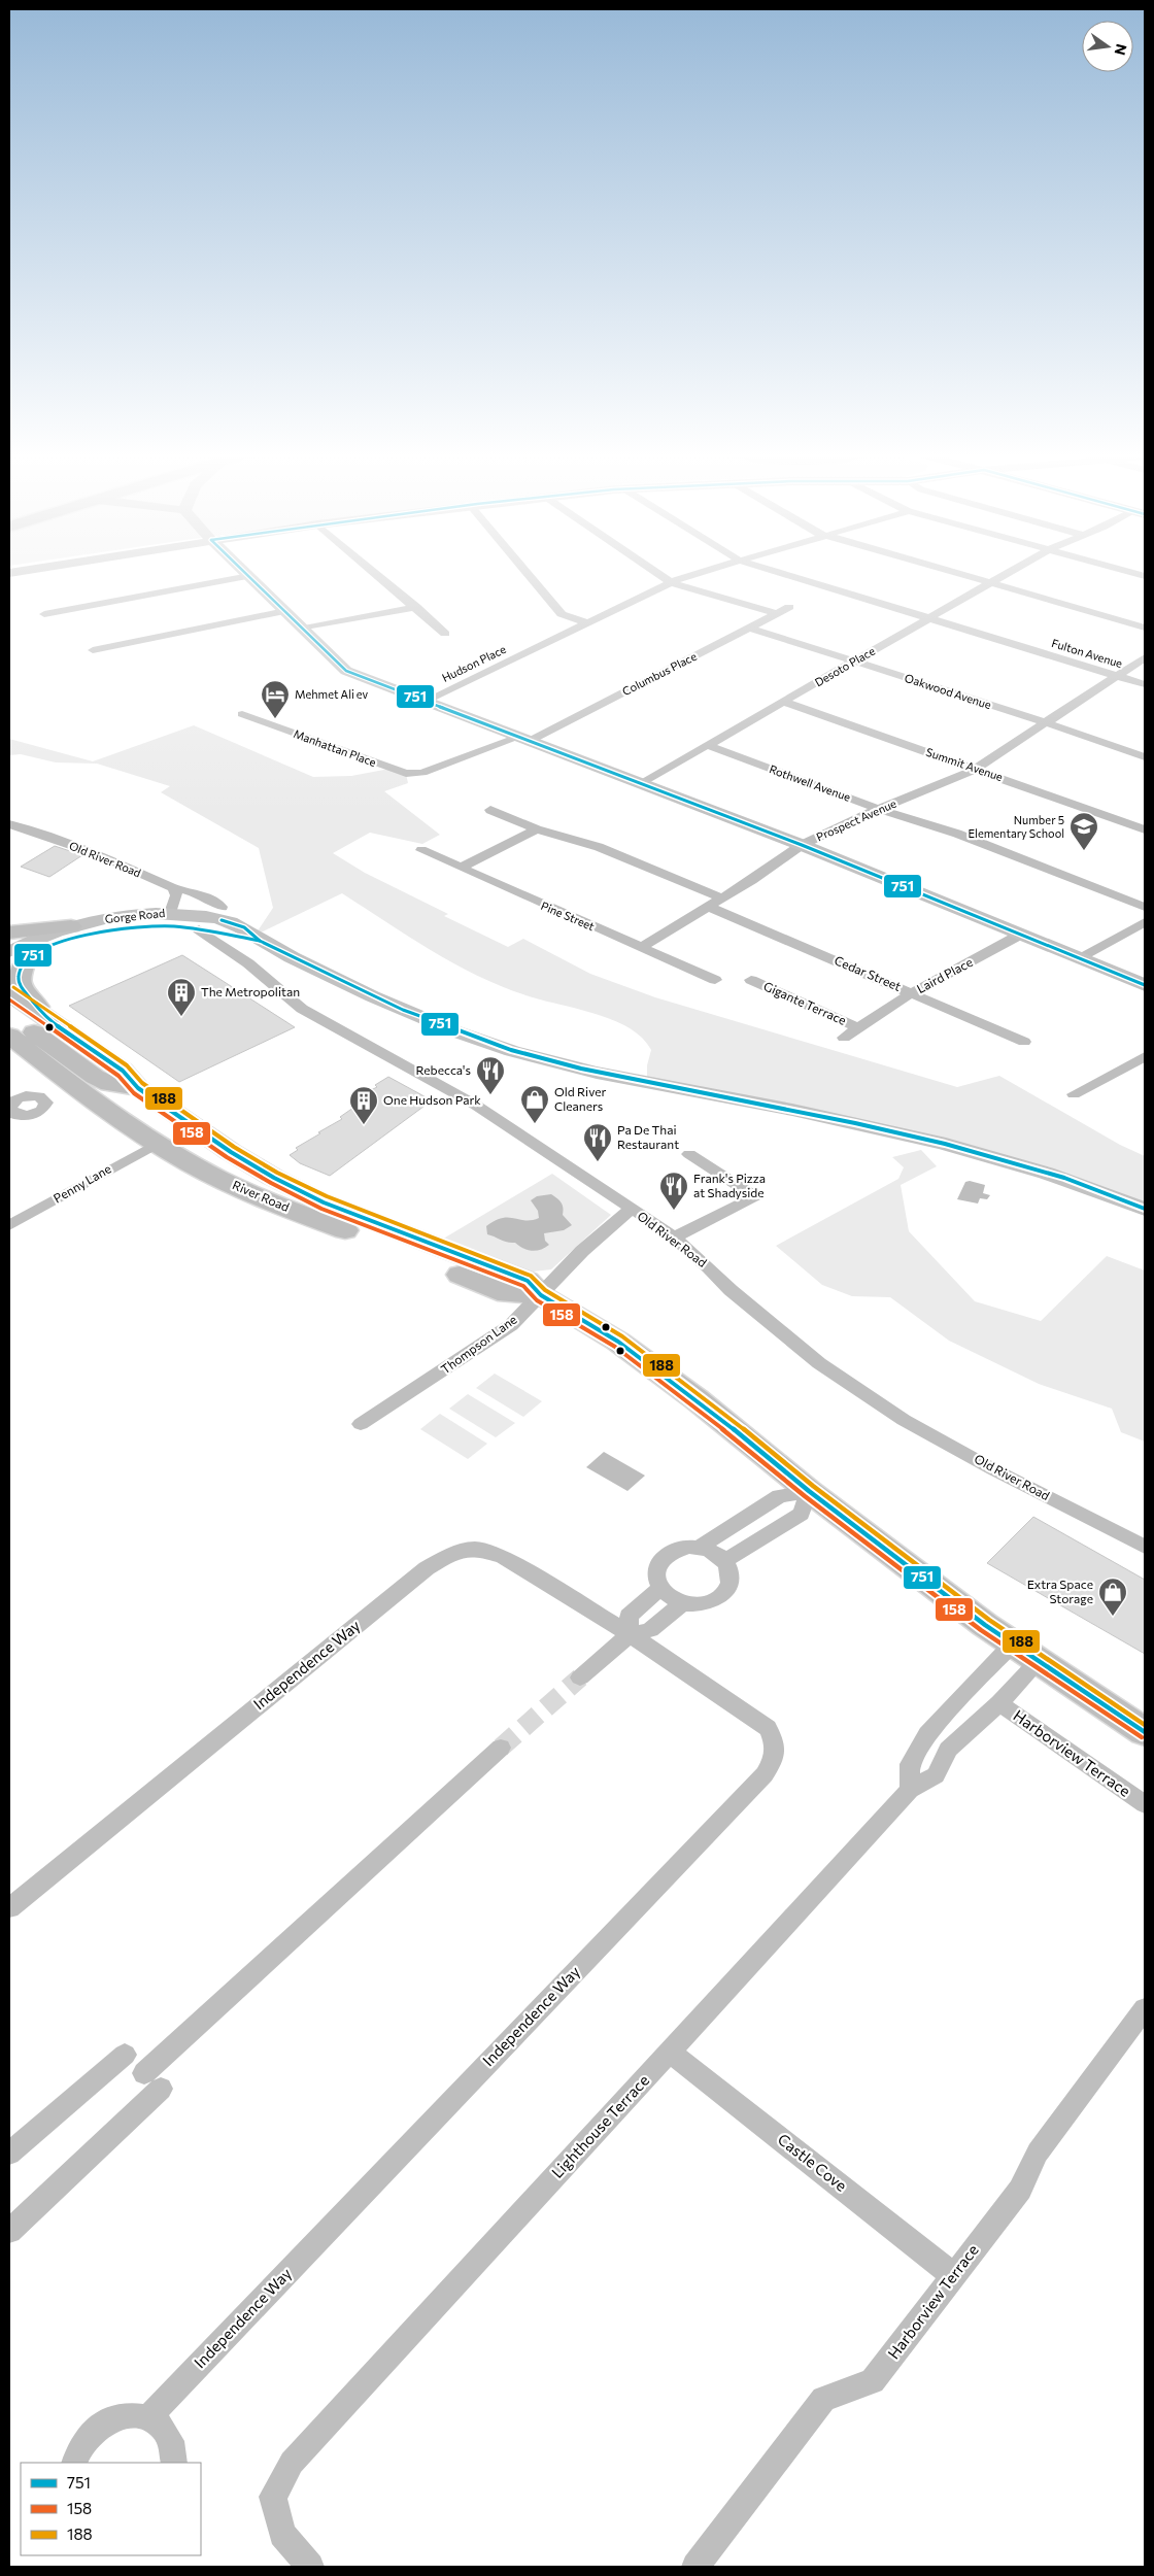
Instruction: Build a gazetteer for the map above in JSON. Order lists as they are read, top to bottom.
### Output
{
  "streets": {
    "main road": ["Gorge Road", "River Road"],
    "street": [
      "Fulton Avenue",
      "Hudson Place",
      "Desoto Place",
      "Columbus Place",
      "Oakwood Avenue",
      "Manhattan Place",
      "Summit Avenue",
      "Rothwell Avenue",
      "Prospect Avenue",
      "Old River Road",
      "Pine Street",
      "Cedar Street",
      "Laird Place",
      "Gigante Terrace",
      "Penny Lane",
      "Thompson Lane",
      "Independence Way",
      "Harborview Terrace",
      "Lighthouse Terrace",
      "Castle Cove"
    ]
  },
  "crossings": [
    ["Fulton Avenue", "Desoto Place"],
    ["Fulton Avenue", "Prospect Avenue"],
    ["Desoto Place", "Oakwood Avenue"],
    ["Desoto Place", "Summit Avenue"],
    ["Desoto Place", "Rothwell Avenue"],
    ["Columbus Place", "Oakwood Avenue"],
    ["Columbus Place", "Manhattan Place"],
    ["Oakwood Avenue", "Prospect Avenue"],
    ["Summit Avenue", "Prospect Avenue"],
    ["Rothwell Avenue", "Prospect Avenue"],
    ["Prospect Avenue", "Pine Street"],
    ["Prospect Avenue", "Cedar Street"],
    ["Old River Road", "Gorge Road"],
    ["Old River Road", "Thompson Lane"],
    ["Cedar Street", "Laird Place"],
    ["Laird Place", "Gigante Terrace"],
    ["Penny Lane", "River Road"],
    ["River Road", "Thompson Lane"],
    ["River Road", "Lighthouse Terrace"],
    ["Harborview Terrace", "Lighthouse Terrace"],
    ["Harborview Terrace", "Castle Cove"],
    ["Lighthouse Terrace", "Castle Cove"]
  ],
  "places": {
    "hotel": ["Mehmet Ali ev"],
    "school or university": ["Number 5 Elementary School"],
    "building": ["The Metropolitan", "One Hudson Park"],
    "restaurant": ["Rebecca's", "Pa De Thai Restaurant", "Frank's Pizza at Shadyside"],
    "shop": ["Old River Cleaners", "Extra Space Storage"]
  },
  "lines": ["transit line 751", "transit line 188", "transit line 158"],
  "legend": ["751", "158", "188"],
  "north": "right"
}
